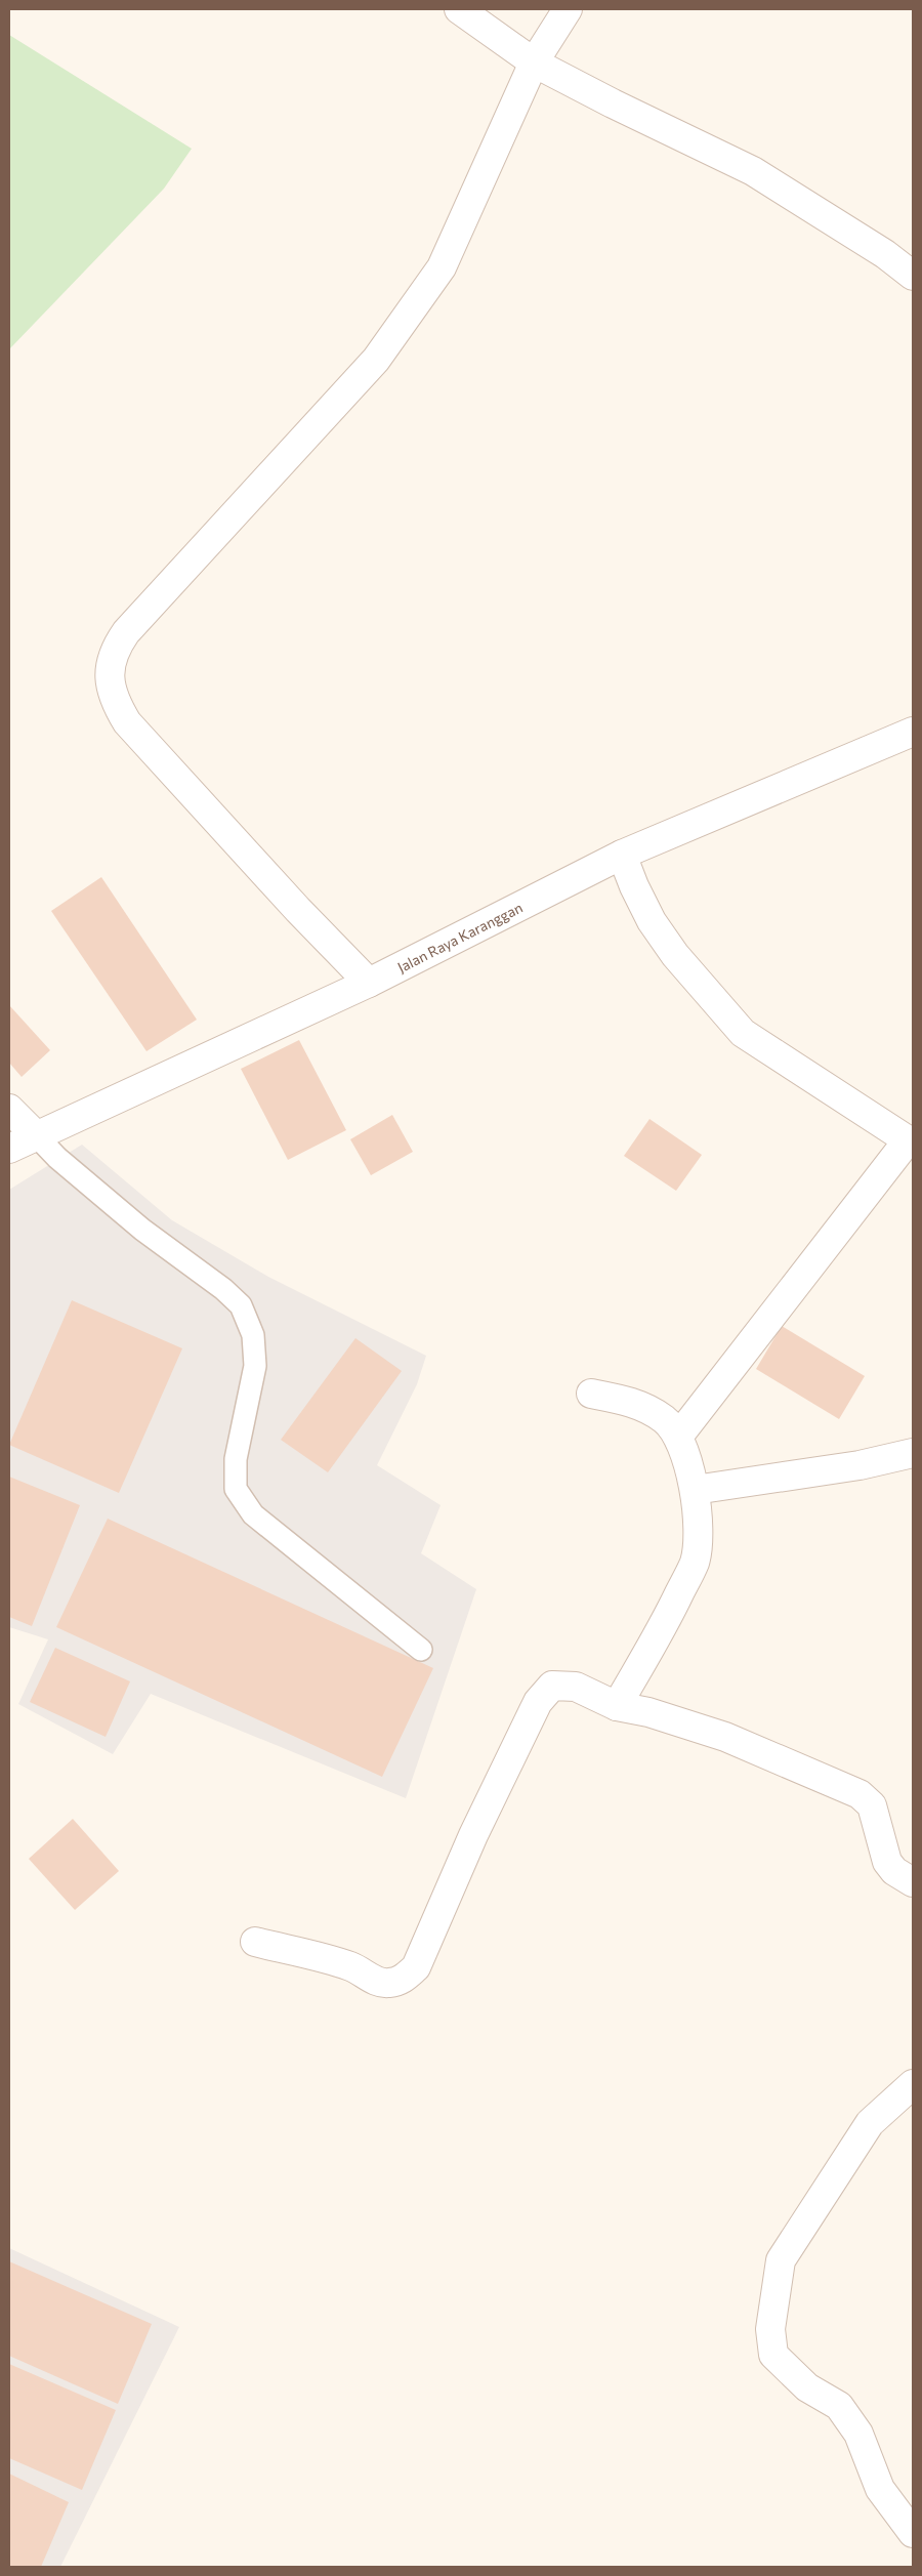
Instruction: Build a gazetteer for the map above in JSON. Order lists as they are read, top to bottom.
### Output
{
  "streets": {
    "street": ["Jalan Raya Karanggan"]
  }
}
